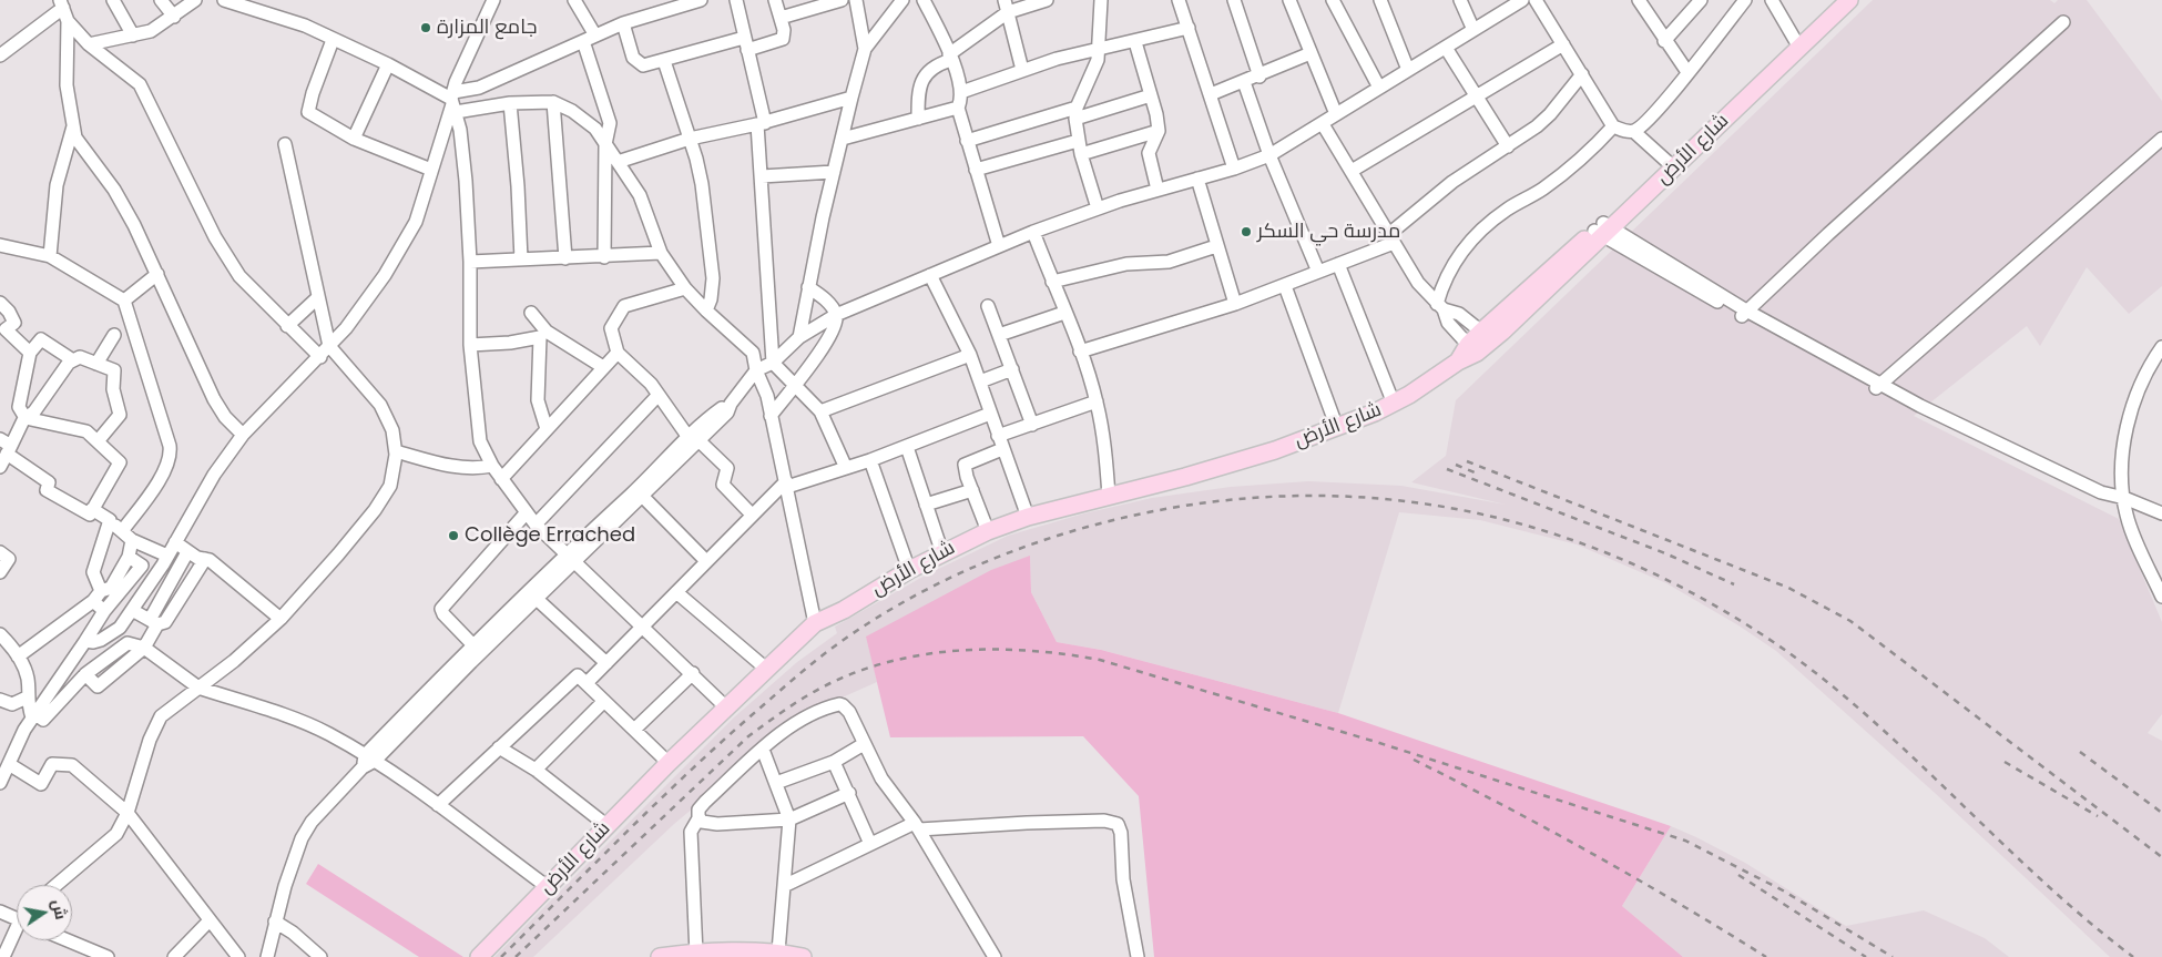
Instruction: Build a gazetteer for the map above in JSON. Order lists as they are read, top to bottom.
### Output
{
  "streets": {
    "main road": ["شارع الأرض"]
  },
  "places": ["جامع المزارة", "مدرسة حي السكر", "Collège Errached"],
  "north": "right"
}
